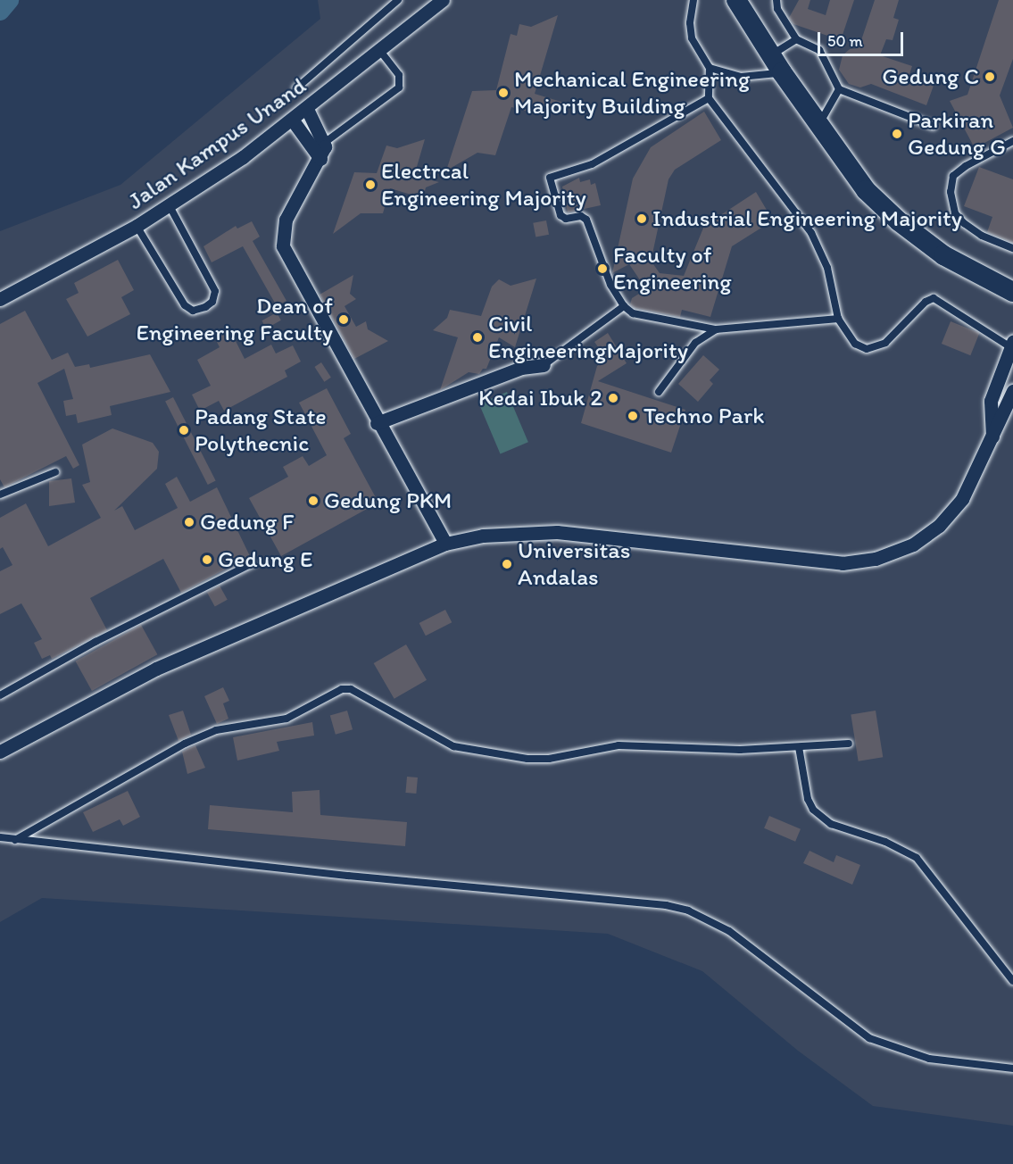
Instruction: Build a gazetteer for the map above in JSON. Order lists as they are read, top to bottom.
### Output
{
  "streets": {
    "street": ["Jalan Kampus Unand"]
  },
  "places": [
    "Gedung C",
    "Mechanical Engineering Majority Building",
    "Parkiran Gedung G",
    "Electrcal Engineering Majority",
    "Industrial Engineering Majority",
    "Faculty of Engineering",
    "Dean of Engineering Faculty",
    "Civil EngineeringMajority",
    "Kedai Ibuk 2",
    "Techno Park",
    "Padang State Polythecnic",
    "Gedung PKM",
    "Gedung F",
    "Gedung E",
    "Universitas Andalas"
  ],
  "scale_bar": "50 m"
}
